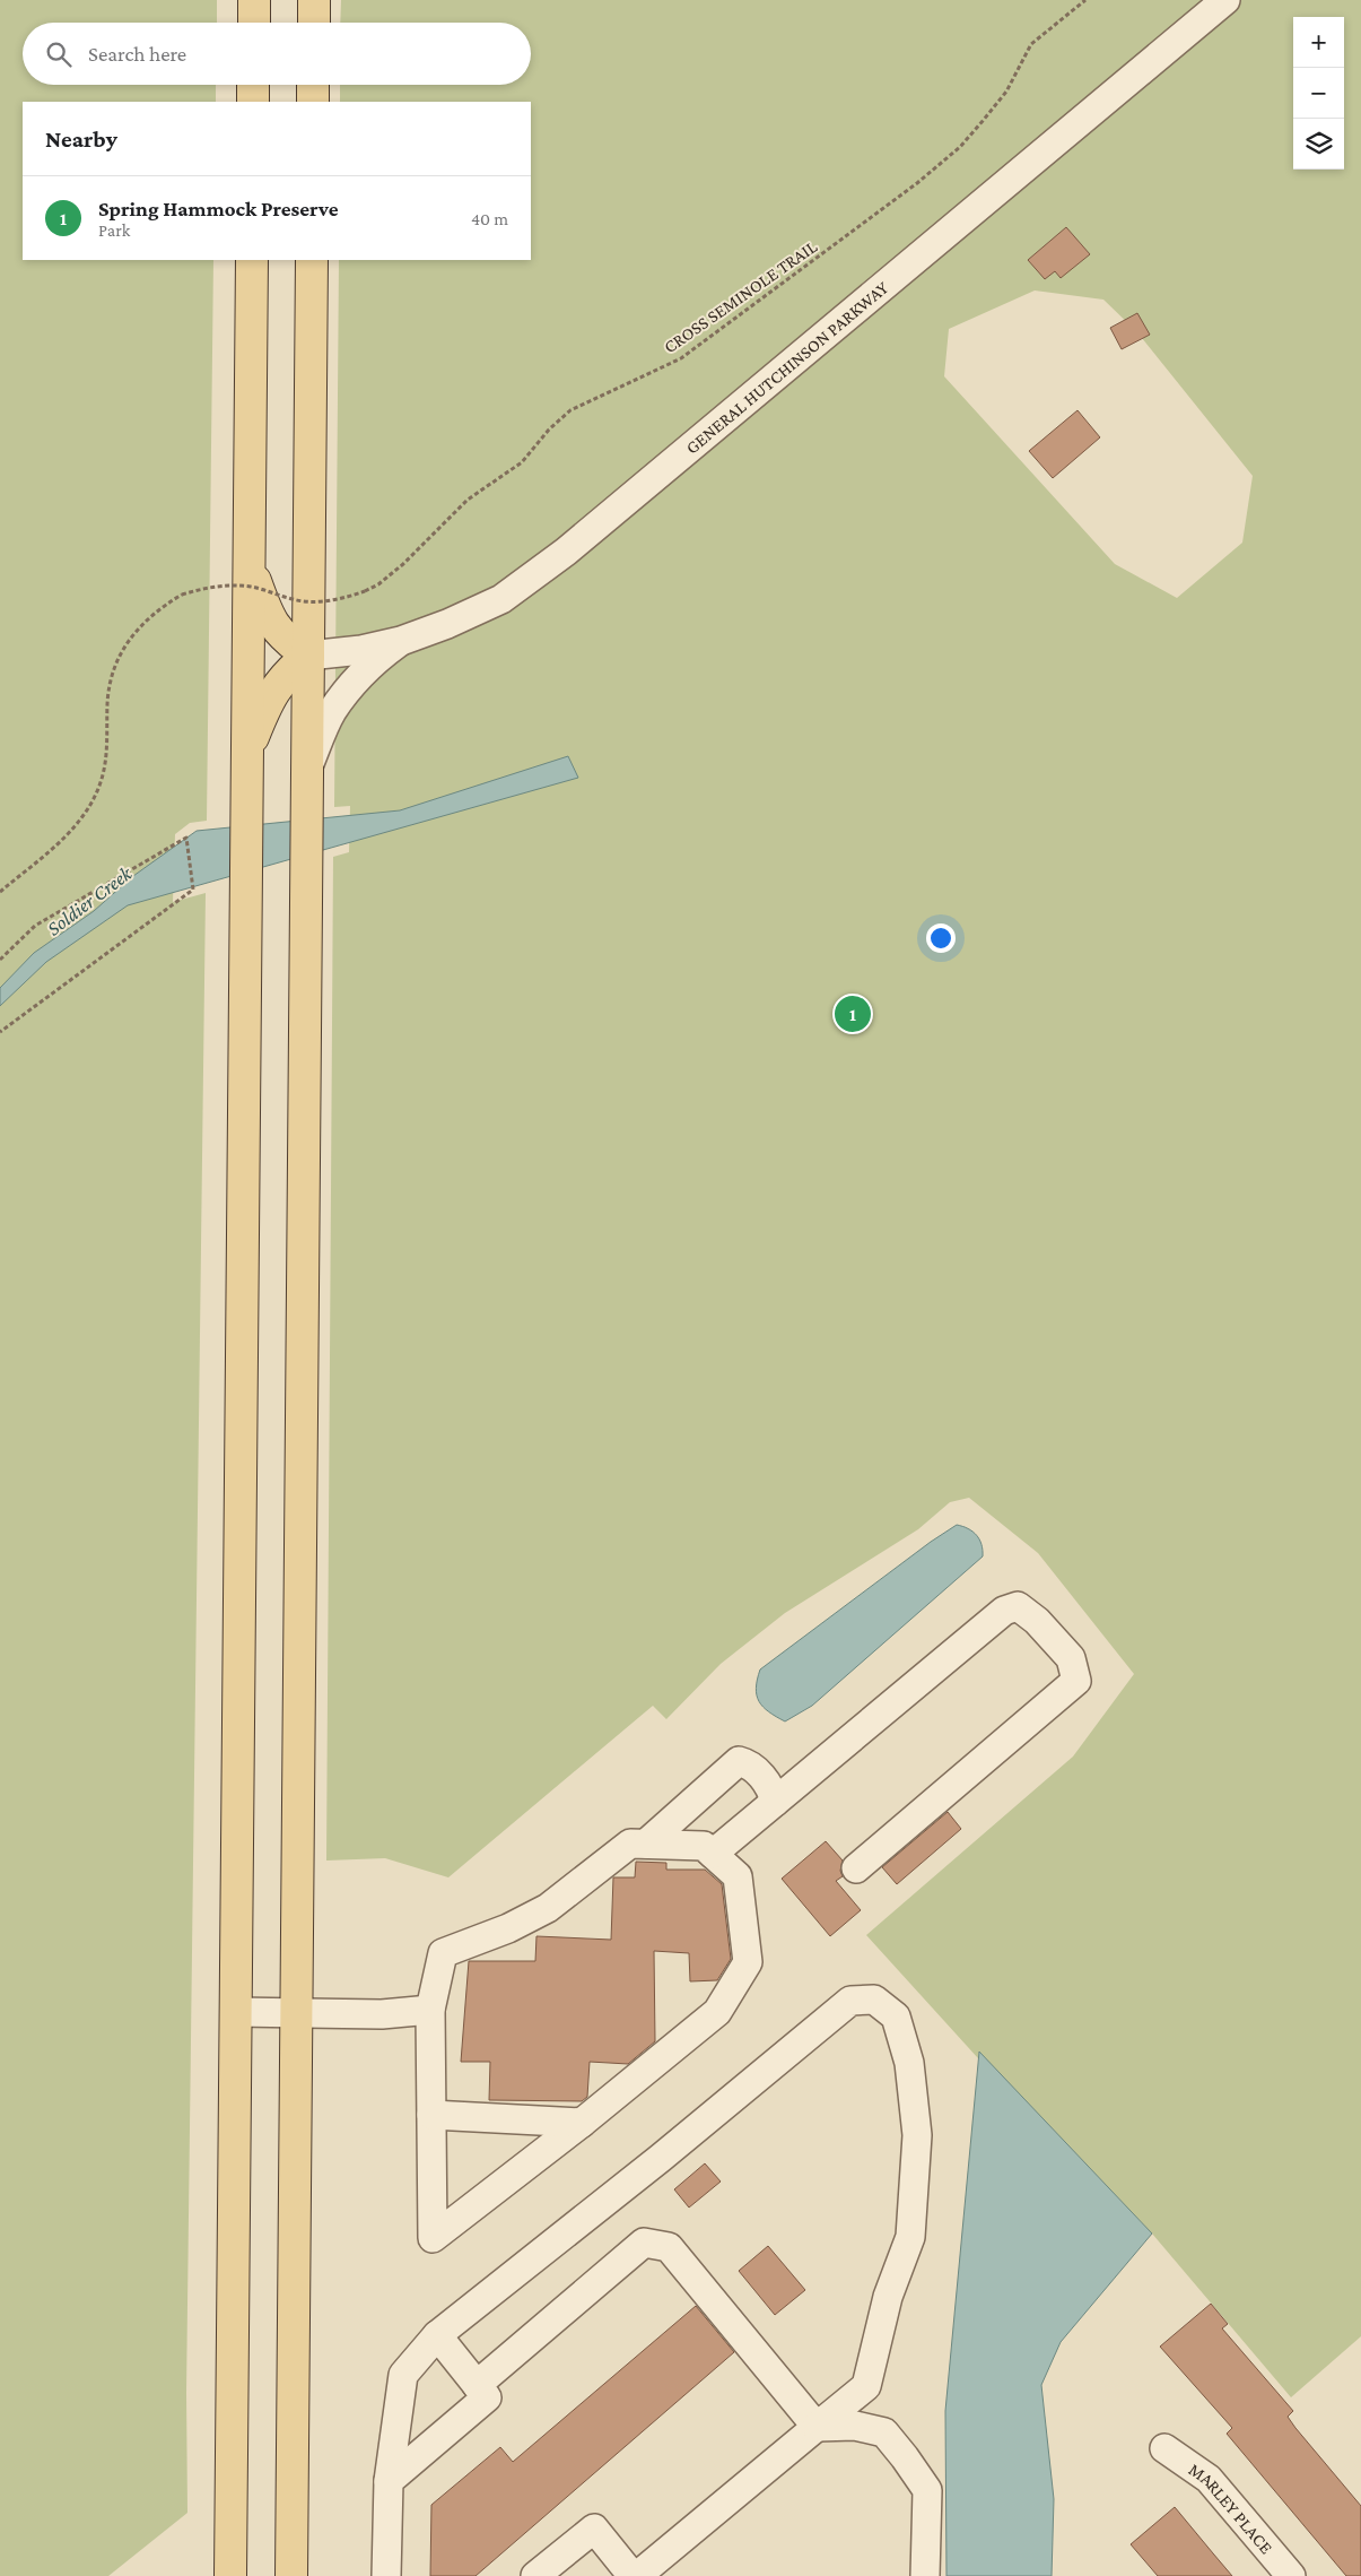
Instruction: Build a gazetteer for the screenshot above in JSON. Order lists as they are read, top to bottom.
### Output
{
  "streets": {
    "street": ["GENERAL HUTCHINSON PARKWAY", "MARLEY PLACE"],
    "path": ["CROSS SEMINOLE TRAIL"]
  },
  "water": ["Soldier Creek"],
  "page": {
    "map_buttons": ["+", "−"],
    "search": "Search here",
    "heading": "Nearby",
    "list": [
      {
        "mark": "1",
        "name": "Spring Hammock Preserve",
        "note": "Park",
        "value": "40 m"
      }
    ],
    "pins": "1"
  }
}
